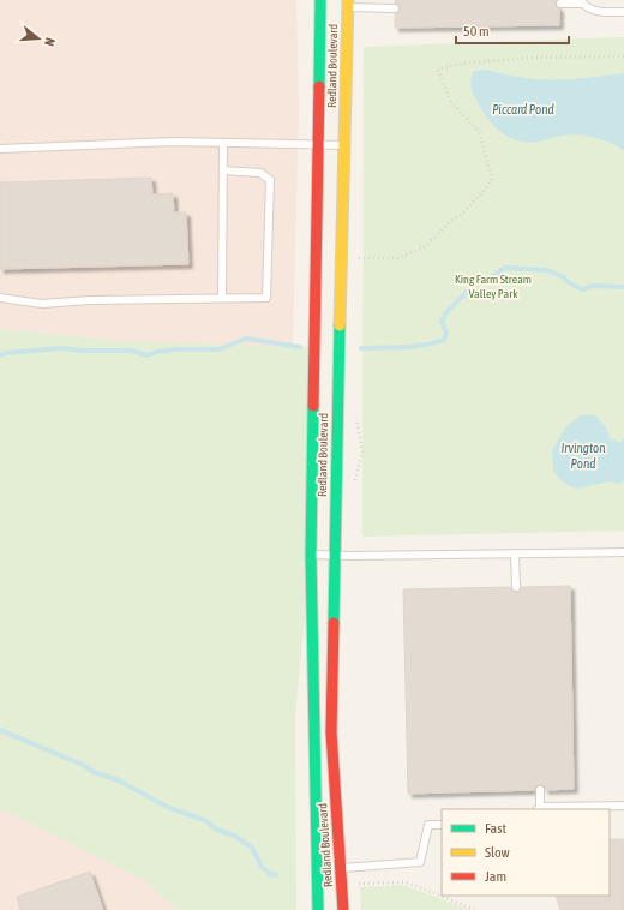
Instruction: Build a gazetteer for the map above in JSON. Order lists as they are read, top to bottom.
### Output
{
  "streets": {
    "main road": ["Redland Boulevard"]
  },
  "water": ["Piccard Pond", "Irvington Pond"],
  "parks": ["King Farm Stream Valley Park"],
  "legend": ["Fast", "Slow", "Jam"],
  "scale_bar": "50 m",
  "north": "right"
}
